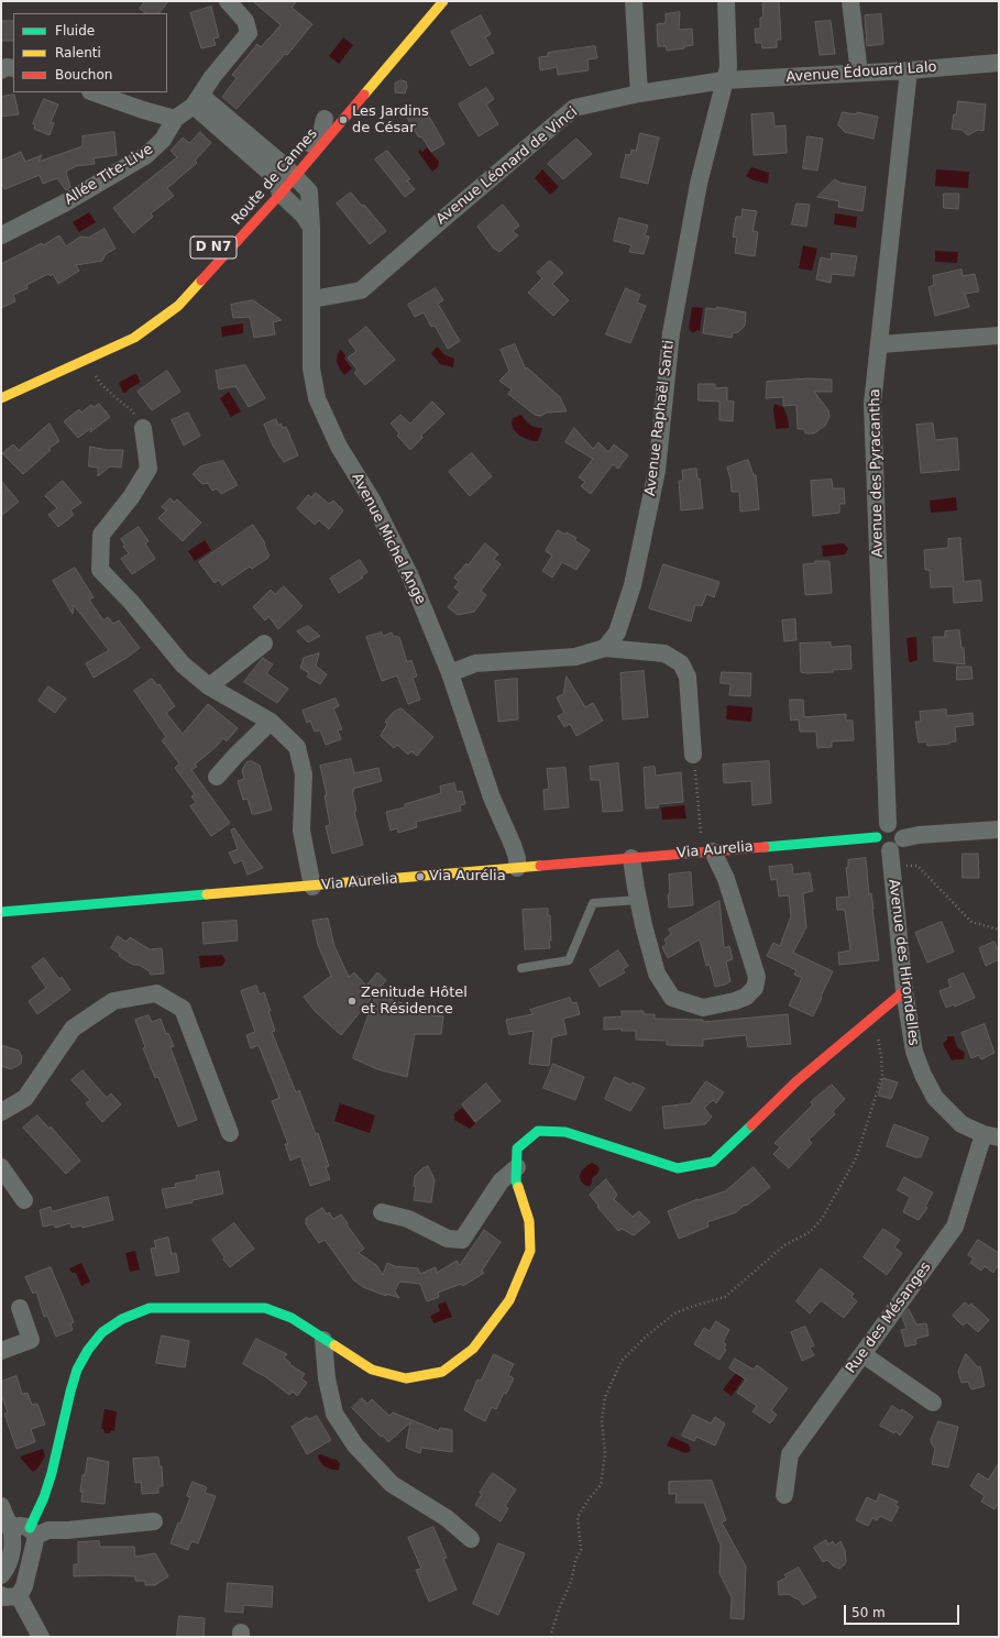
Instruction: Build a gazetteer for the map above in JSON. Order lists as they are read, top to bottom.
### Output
{
  "streets": {
    "street": [
      "Avenue Édouard Lalo",
      "Avenue Léonard de Vinci",
      "Allée Tite-Live",
      "Route de Cannes",
      "D N7",
      "Avenue Raphaël Santi",
      "Avenue des Pyracantha",
      "Avenue Michel Ange",
      "Via Aurelia",
      "Avenue des Hirondelles",
      "Rue des Mésanges"
    ]
  },
  "crossings": [
    ["Avenue Édouard Lalo", "Avenue Léonard de Vinci"],
    ["Avenue Édouard Lalo", "Avenue Raphaël Santi"],
    ["Avenue Édouard Lalo", "Avenue des Pyracantha"],
    ["Avenue Léonard de Vinci", "Avenue Raphaël Santi"],
    ["Avenue Léonard de Vinci", "Avenue Michel Ange"],
    ["Allée Tite-Live", "Avenue Michel Ange"],
    ["Route de Cannes", "Avenue Michel Ange"],
    ["Avenue des Pyracantha", "Via Aurelia"],
    ["Avenue des Pyracantha", "Avenue des Hirondelles"],
    ["Avenue Michel Ange", "Via Aurelia"],
    ["Via Aurelia", "Avenue des Hirondelles"],
    ["Avenue des Hirondelles", "Rue des Mésanges"]
  ],
  "places": ["Les Jardins de César", "Via Aurélia", "Zenitude Hôtel et Résidence"],
  "legend": ["Fluide", "Ralenti", "Bouchon"],
  "scale_bar": "50 m"
}
